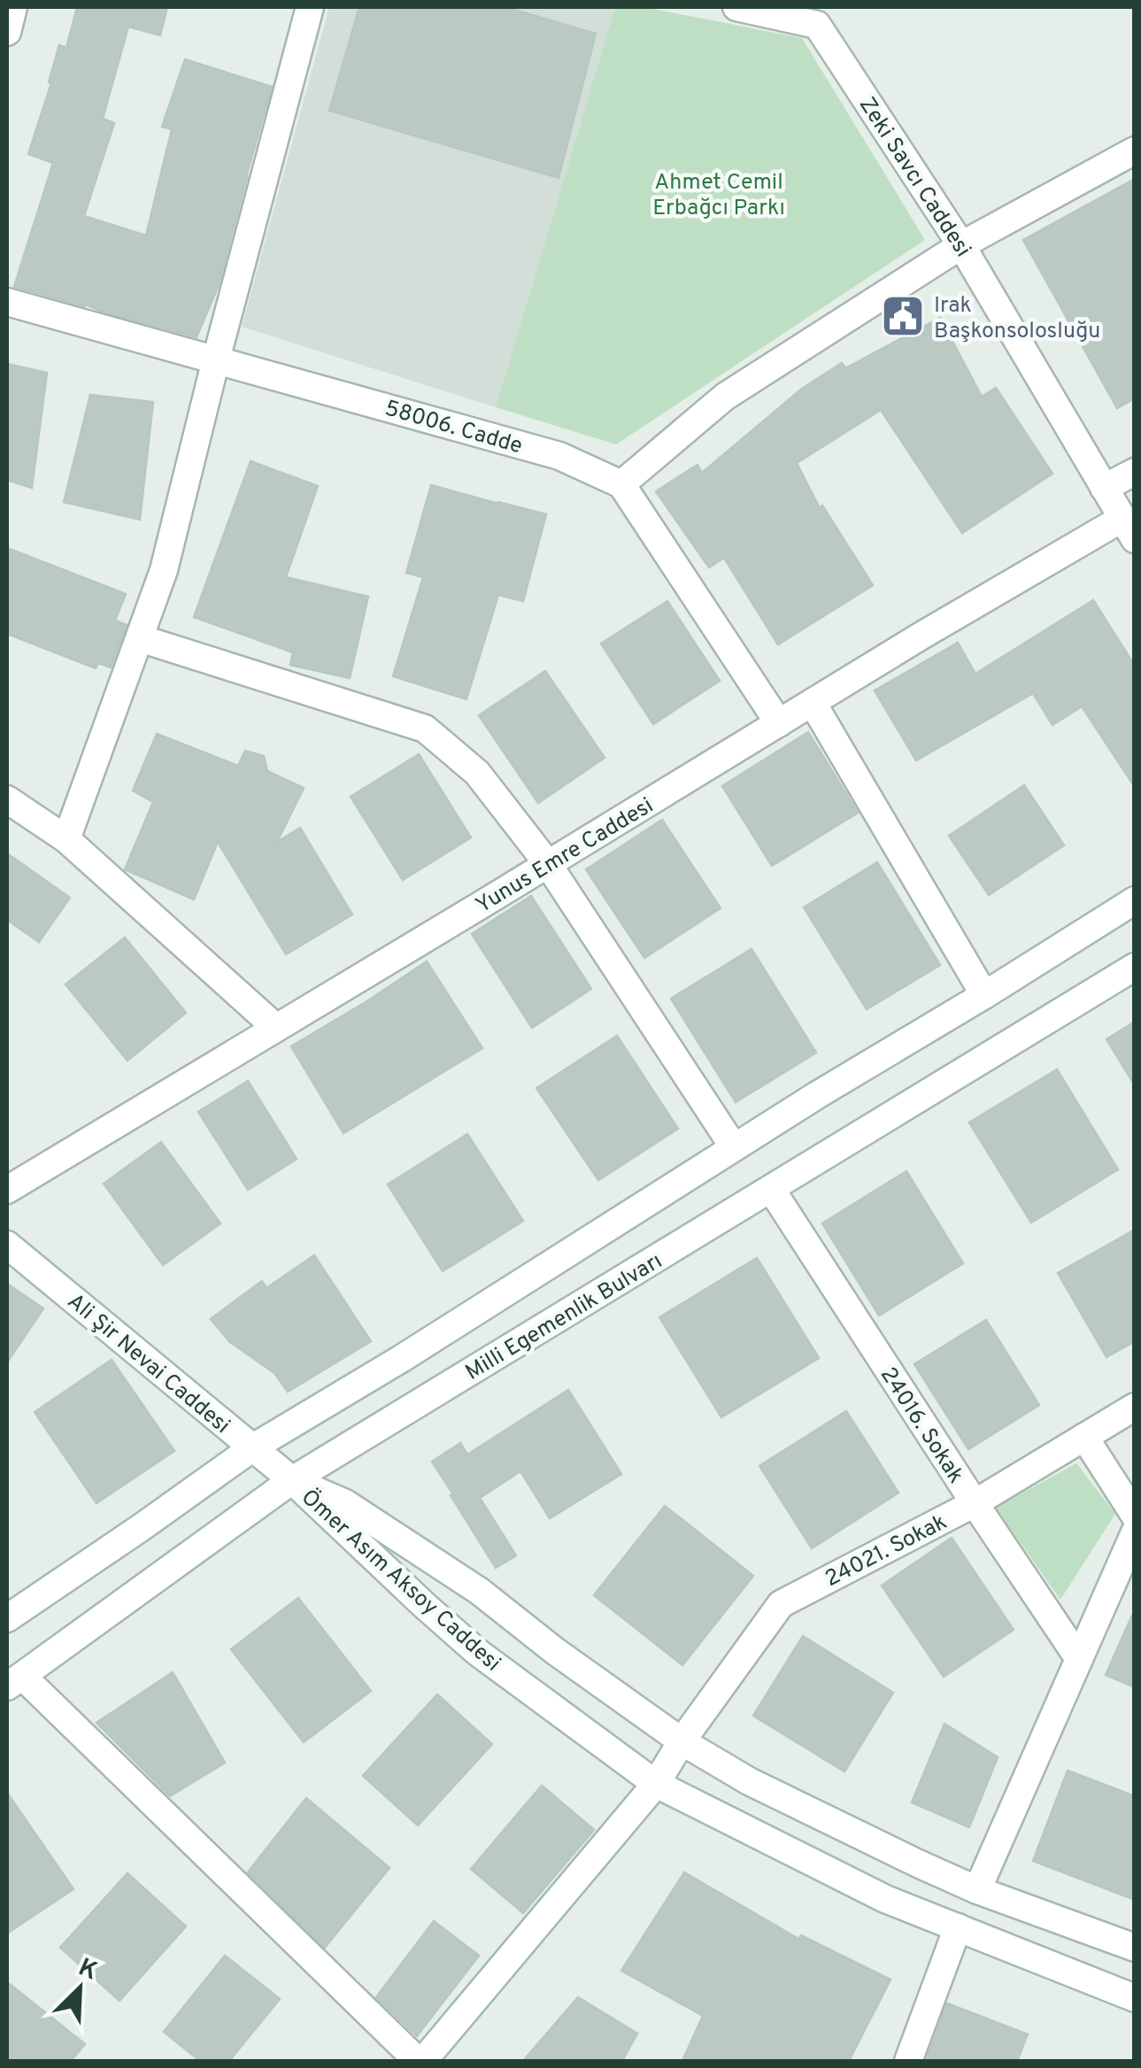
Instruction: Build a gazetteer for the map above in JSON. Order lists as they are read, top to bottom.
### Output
{
  "streets": {
    "street": [
      "Zeki Savcı Caddesi",
      "58006. Cadde",
      "Yunus Emre Caddesi",
      "Milli Egemenlik Bulvarı",
      "Ali Şir Nevai Caddesi",
      "24016. Sokak",
      "24021. Sokak",
      "Ömer Asım Aksoy Caddesi"
    ]
  },
  "crossings": [
    ["Zeki Savcı Caddesi", "Yunus Emre Caddesi"],
    ["Milli Egemenlik Bulvarı", "Ali Şir Nevai Caddesi"],
    ["Milli Egemenlik Bulvarı", "24016. Sokak"],
    ["Milli Egemenlik Bulvarı", "Ömer Asım Aksoy Caddesi"],
    ["Ali Şir Nevai Caddesi", "Ömer Asım Aksoy Caddesi"],
    ["24016. Sokak", "24021. Sokak"],
    ["24021. Sokak", "Ömer Asım Aksoy Caddesi"]
  ],
  "parks": ["Ahmet Cemil Erbağcı Parkı"],
  "places": {
    "public building": ["Irak Başkonsolosluğu"]
  },
  "north": "top right"
}
